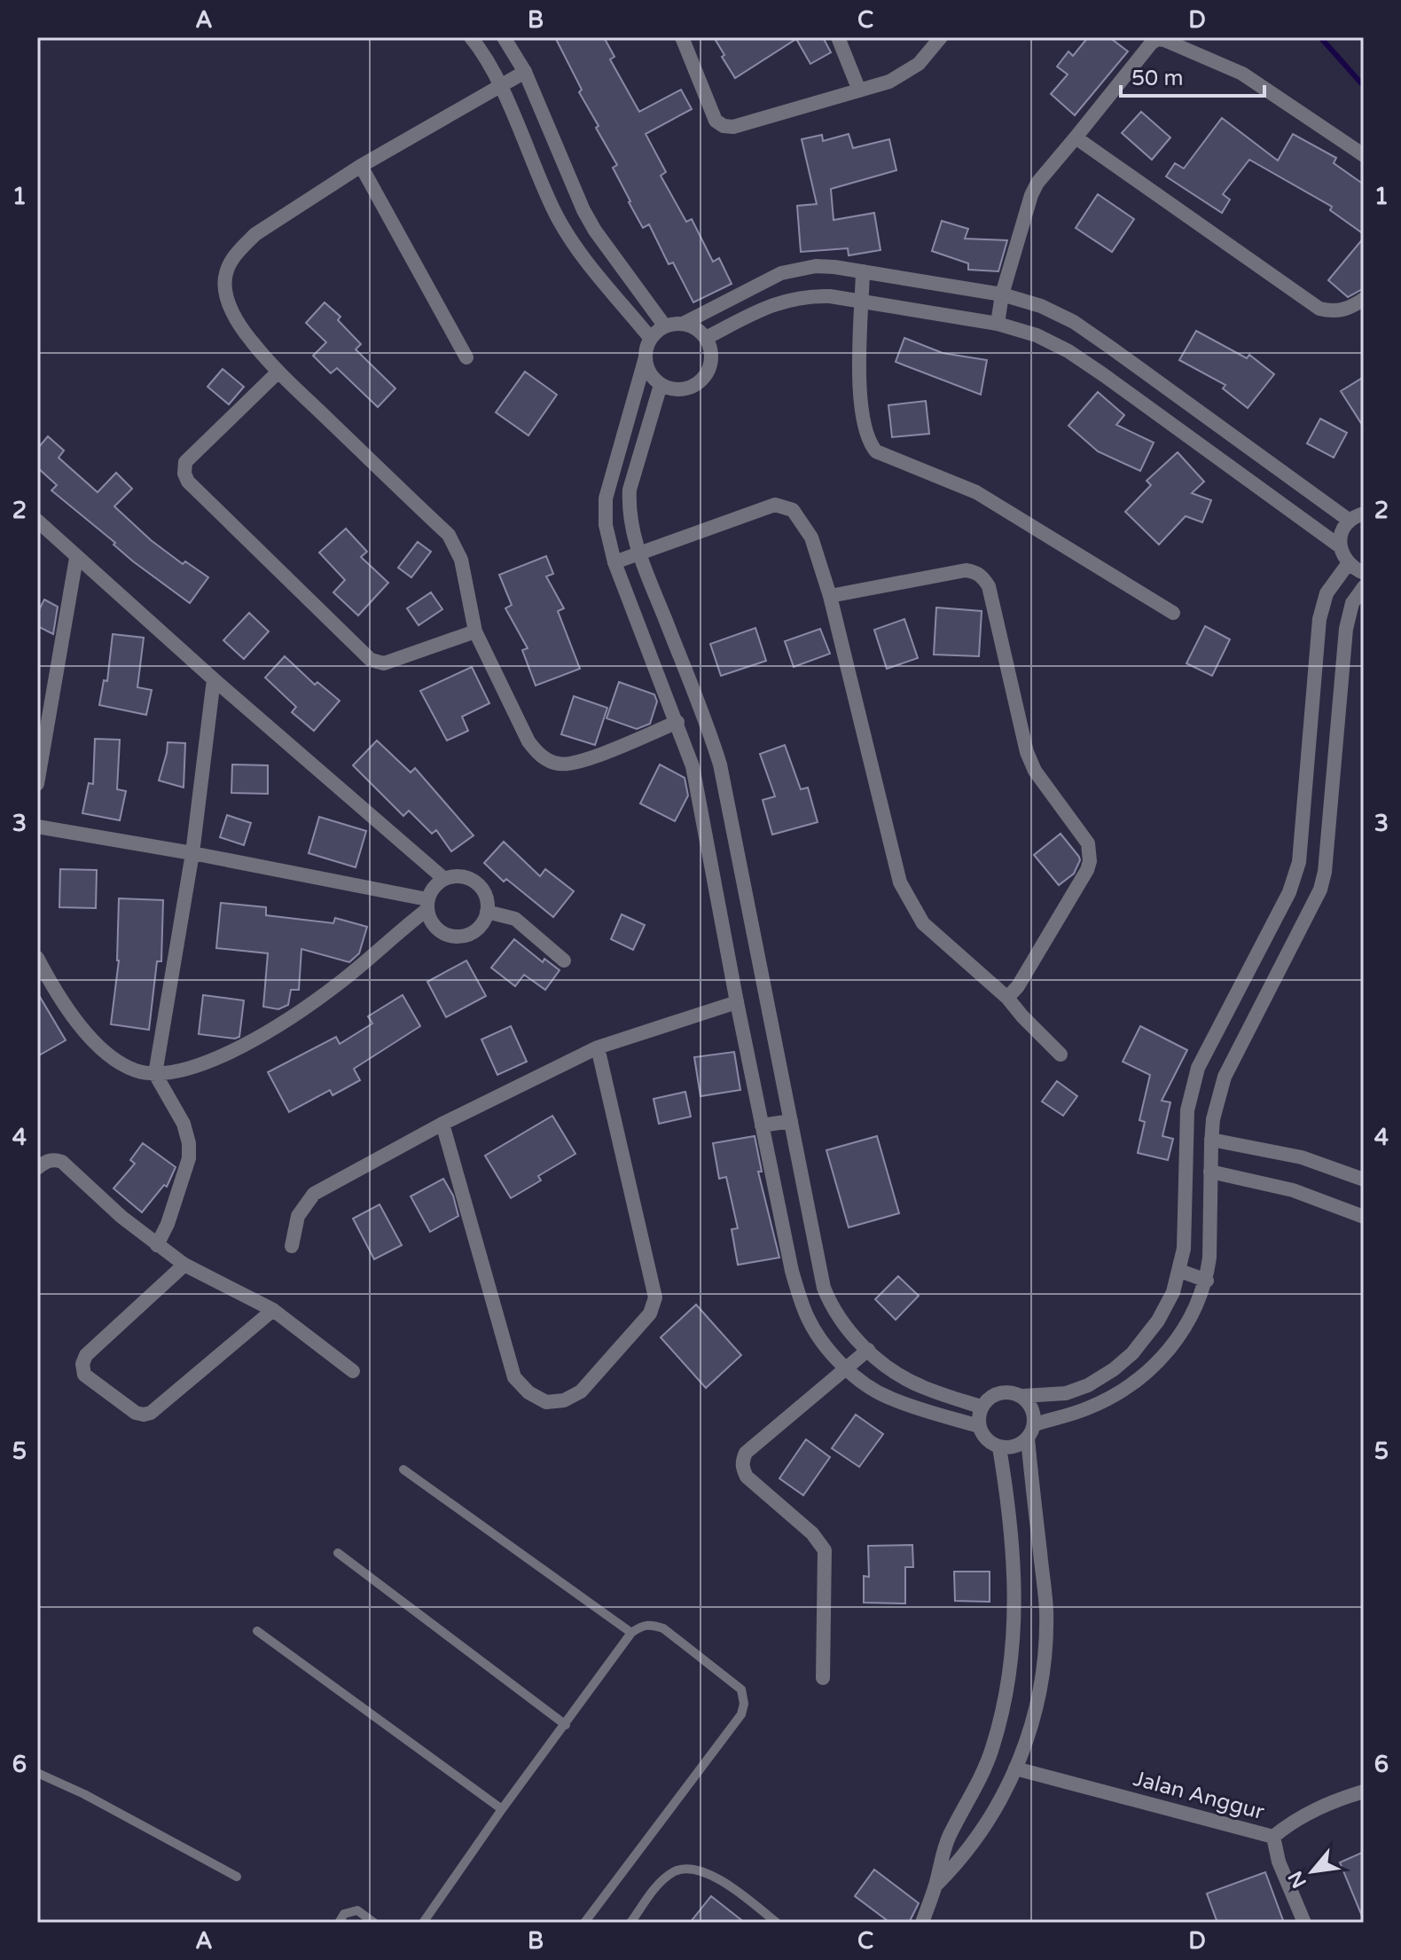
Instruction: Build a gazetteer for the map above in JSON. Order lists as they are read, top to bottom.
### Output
{
  "streets": {
    "street": ["Jalan Anggur"]
  },
  "scale_bar": "50 m",
  "north": "bottom left",
  "grid": {
    "columns": [
      "A",
      "B",
      "C",
      "D"
    ],
    "rows": [
      "1",
      "2",
      "3",
      "4",
      "5",
      "6"
    ]
  }
}
